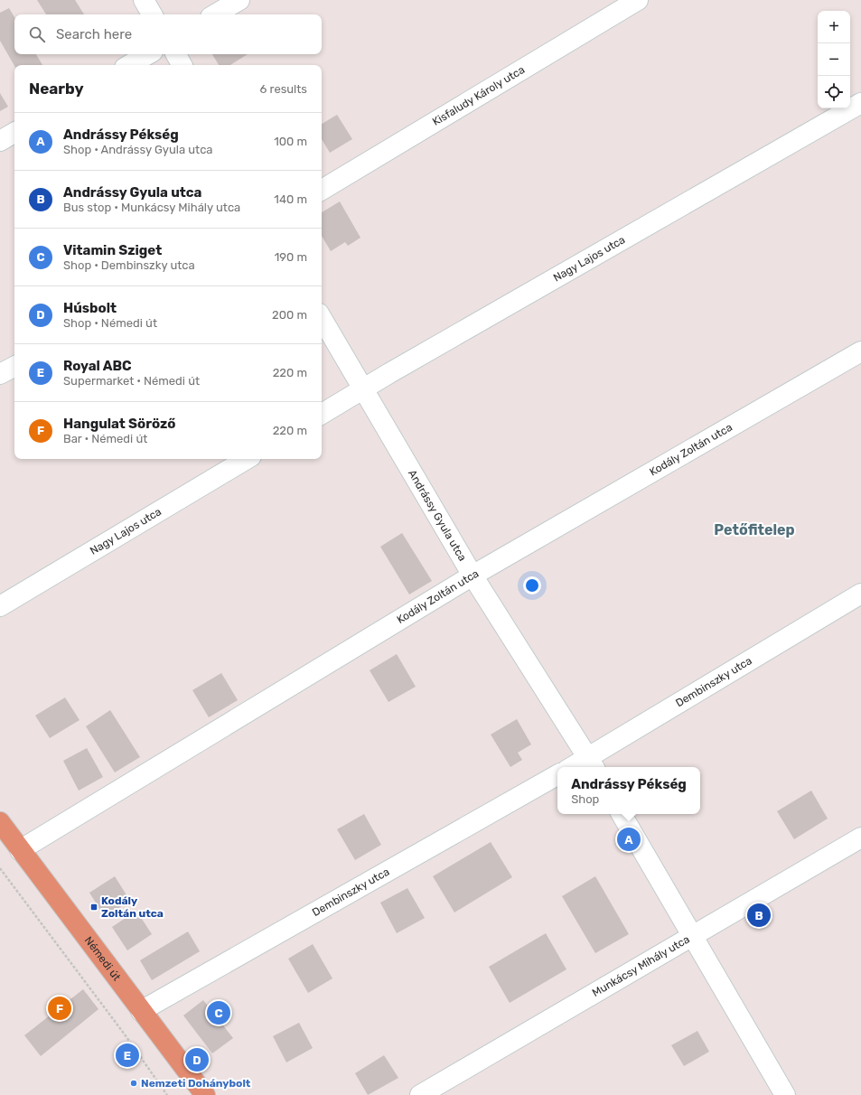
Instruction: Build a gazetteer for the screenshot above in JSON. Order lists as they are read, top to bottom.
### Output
{
  "streets": {
    "main road": ["Némedi út"],
    "street": [
      "Kisfaludy Károly utca",
      "Nagy Lajos utca",
      "Kodály Zoltán utca",
      "Andrássy Gyula utca",
      "Dembinszky utca",
      "Munkácsy Mihály utca"
    ]
  },
  "crossings": [
    ["Nagy Lajos utca", "Andrássy Gyula utca"],
    ["Kodály Zoltán utca", "Andrássy Gyula utca"],
    ["Kodály Zoltán utca", "Némedi út"],
    ["Andrássy Gyula utca", "Dembinszky utca"],
    ["Dembinszky utca", "Némedi út"]
  ],
  "districts": ["Petőfitelep"],
  "places": {
    "transit": ["Kodály Zoltán utca"],
    "other": ["Nemzeti Dohánybolt"]
  },
  "page": {
    "map_buttons": ["+", "−"],
    "search": "Search here",
    "heading": ["Nearby", "6 results"],
    "list": [
      {
        "mark": "A",
        "name": "Andrássy Pékség",
        "note": "Shop · Andrássy Gyula utca",
        "value": "100 m"
      },
      {
        "mark": "B",
        "name": "Andrássy Gyula utca",
        "note": "Bus stop · Munkácsy Mihály utca",
        "value": "140 m"
      },
      {
        "mark": "C",
        "name": "Vitamin Sziget",
        "note": "Shop · Dembinszky utca",
        "value": "190 m"
      },
      {
        "mark": "D",
        "name": "Húsbolt",
        "note": "Shop · Némedi út",
        "value": "200 m"
      },
      {
        "mark": "E",
        "name": "Royal ABC",
        "note": "Supermarket · Némedi út",
        "value": "220 m"
      },
      {
        "mark": "F",
        "name": "Hangulat Söröző",
        "note": "Bar · Némedi út",
        "value": "220 m"
      }
    ],
    "popup": ["Andrássy Pékség", "Shop"],
    "pins": [
      "A",
      "B",
      "F",
      "C",
      "E",
      "D"
    ]
  }
}
